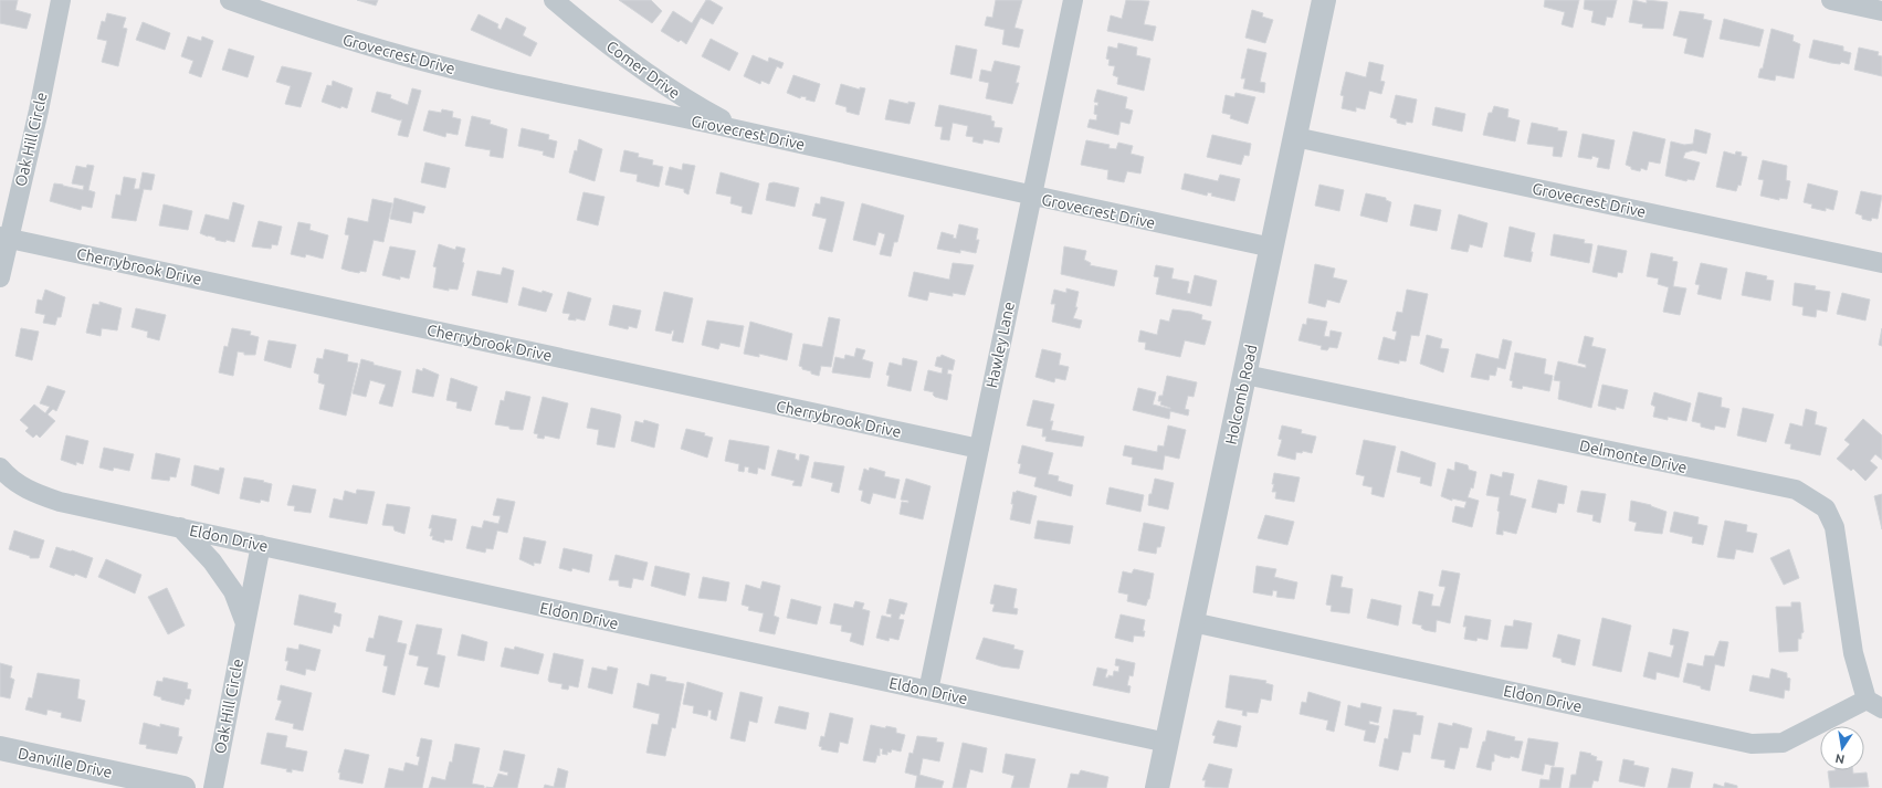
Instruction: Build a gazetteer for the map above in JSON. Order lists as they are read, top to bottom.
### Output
{
  "streets": {
    "street": [
      "Grovecrest Drive",
      "Comer Drive",
      "Oak Hill Circle",
      "Cherrybrook Drive",
      "Hawley Lane",
      "Holcomb Road",
      "Delmonte Drive",
      "Eldon Drive",
      "Danville Drive"
    ]
  },
  "crossings": [
    ["Grovecrest Drive", "Comer Drive"],
    ["Grovecrest Drive", "Hawley Lane"],
    ["Grovecrest Drive", "Holcomb Road"],
    ["Oak Hill Circle", "Cherrybrook Drive"],
    ["Oak Hill Circle", "Eldon Drive"],
    ["Cherrybrook Drive", "Hawley Lane"],
    ["Hawley Lane", "Eldon Drive"],
    ["Holcomb Road", "Delmonte Drive"],
    ["Holcomb Road", "Eldon Drive"],
    ["Delmonte Drive", "Eldon Drive"]
  ],
  "north": "bottom"
}
